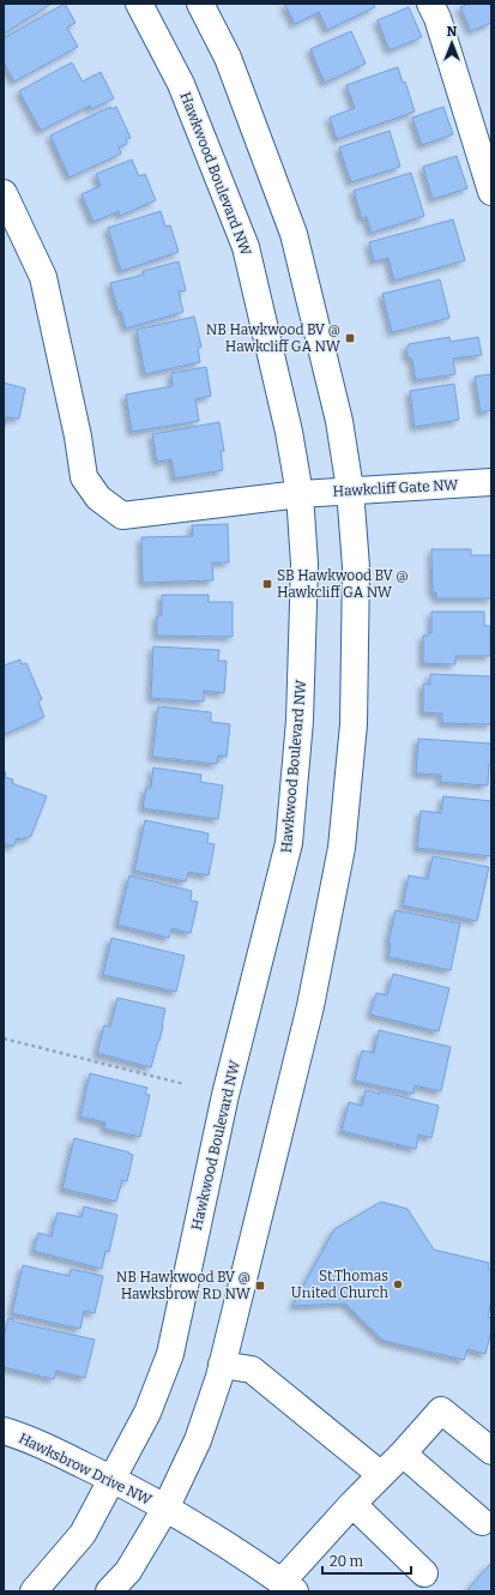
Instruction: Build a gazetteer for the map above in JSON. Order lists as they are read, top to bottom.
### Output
{
  "streets": {
    "street": ["Hawkwood Boulevard NW", "Hawkcliff Gate NW", "Hawksbrow Drive NW"]
  },
  "crossings": [
    ["Hawkwood Boulevard NW", "Hawkcliff Gate NW"],
    ["Hawkwood Boulevard NW", "Hawksbrow Drive NW"]
  ],
  "places": {
    "transit": ["NB Hawkwood BV @ Hawkcliff GA NW", "SB Hawkwood BV @ Hawkcliff GA NW", "NB Hawkwood BV @ Hawksbrow RD NW"],
    "other": ["St.Thomas United Church"]
  },
  "scale_bar": "20 m",
  "north": "top"
}
